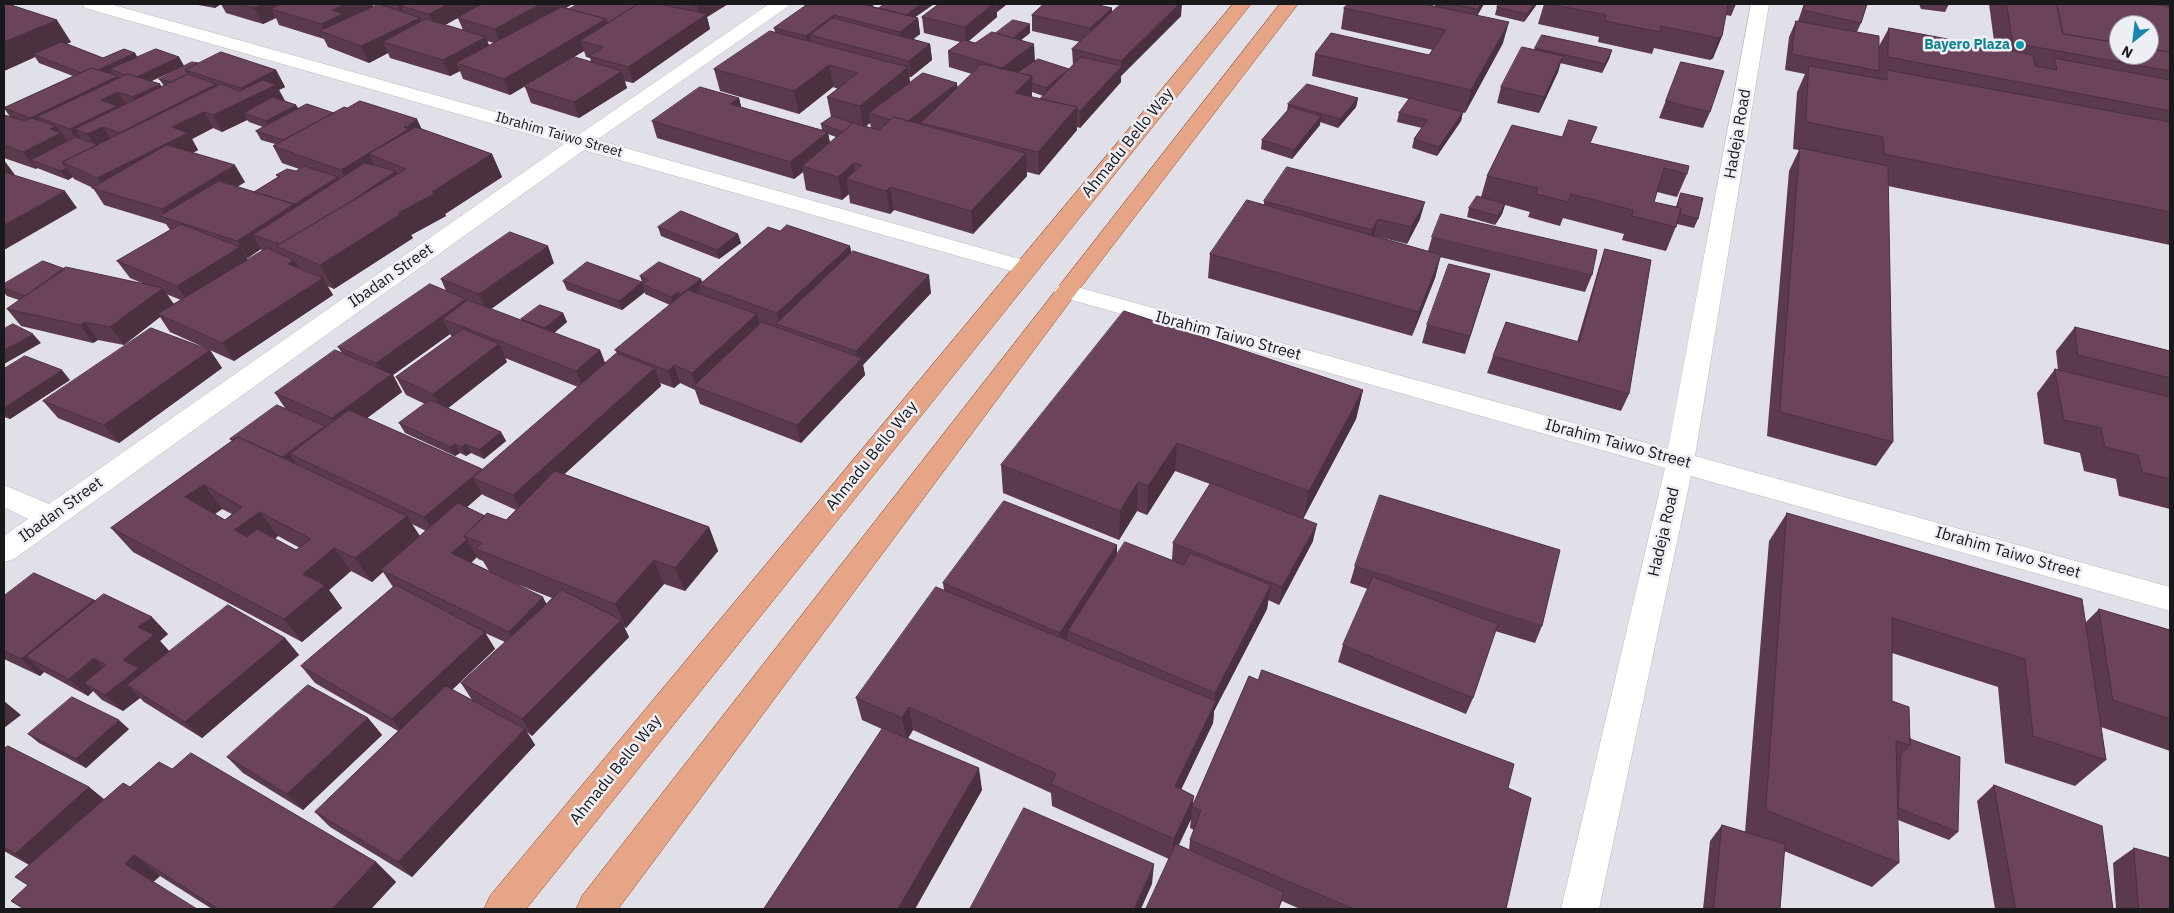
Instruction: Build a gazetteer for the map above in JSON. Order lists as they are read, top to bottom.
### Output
{
  "streets": {
    "main road": ["Ahmadu Bello Way"],
    "street": ["Hadeja Road", "Ibrahim Taiwo Street", "Ibadan Street"]
  },
  "crossings": [
    ["Hadeja Road", "Ibrahim Taiwo Street"],
    ["Ibrahim Taiwo Street", "Ahmadu Bello Way"],
    ["Ibrahim Taiwo Street", "Ibadan Street"]
  ],
  "places": ["Bayero Plaza"],
  "north": "bottom left"
}
